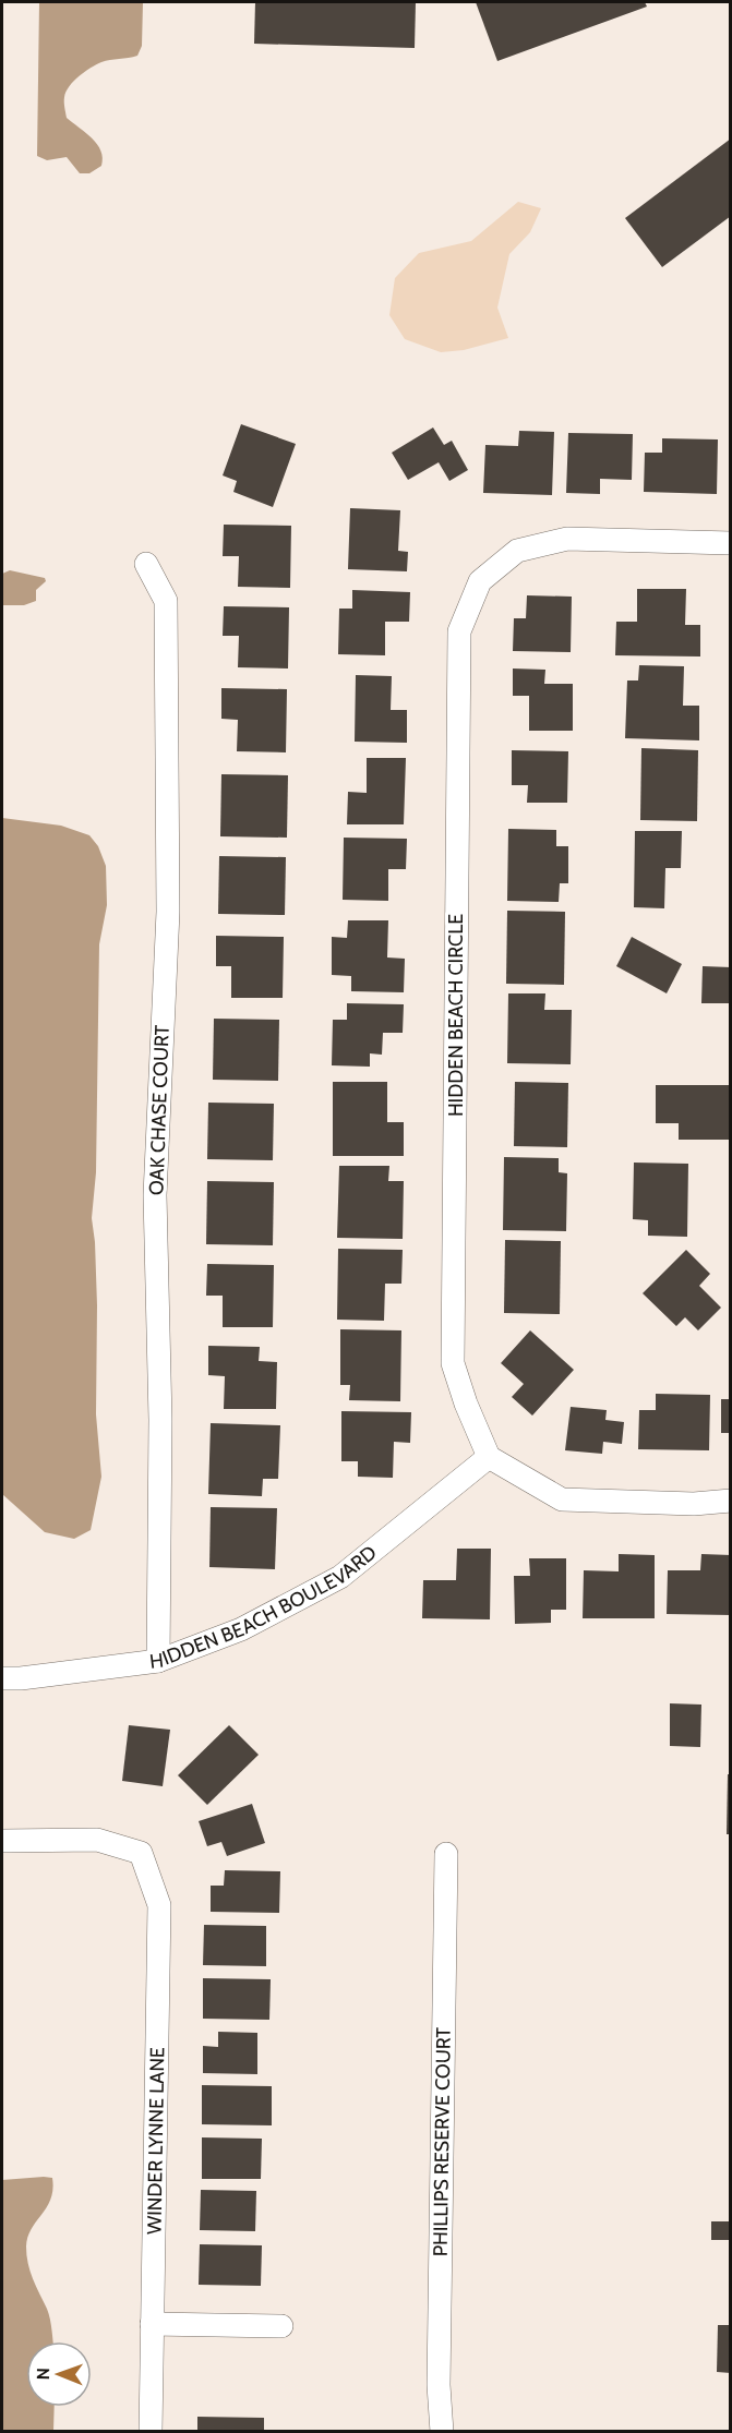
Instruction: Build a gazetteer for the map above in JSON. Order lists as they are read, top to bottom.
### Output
{
  "streets": {
    "street": [
      "HIDDEN BEACH CIRCLE",
      "OAK CHASE COURT",
      "HIDDEN BEACH BOULEVARD",
      "WINDER LYNNE LANE",
      "PHILLIPS RESERVE COURT"
    ]
  },
  "crossings": [
    ["HIDDEN BEACH CIRCLE", "HIDDEN BEACH BOULEVARD"],
    ["OAK CHASE COURT", "HIDDEN BEACH BOULEVARD"]
  ],
  "north": "left"
}
